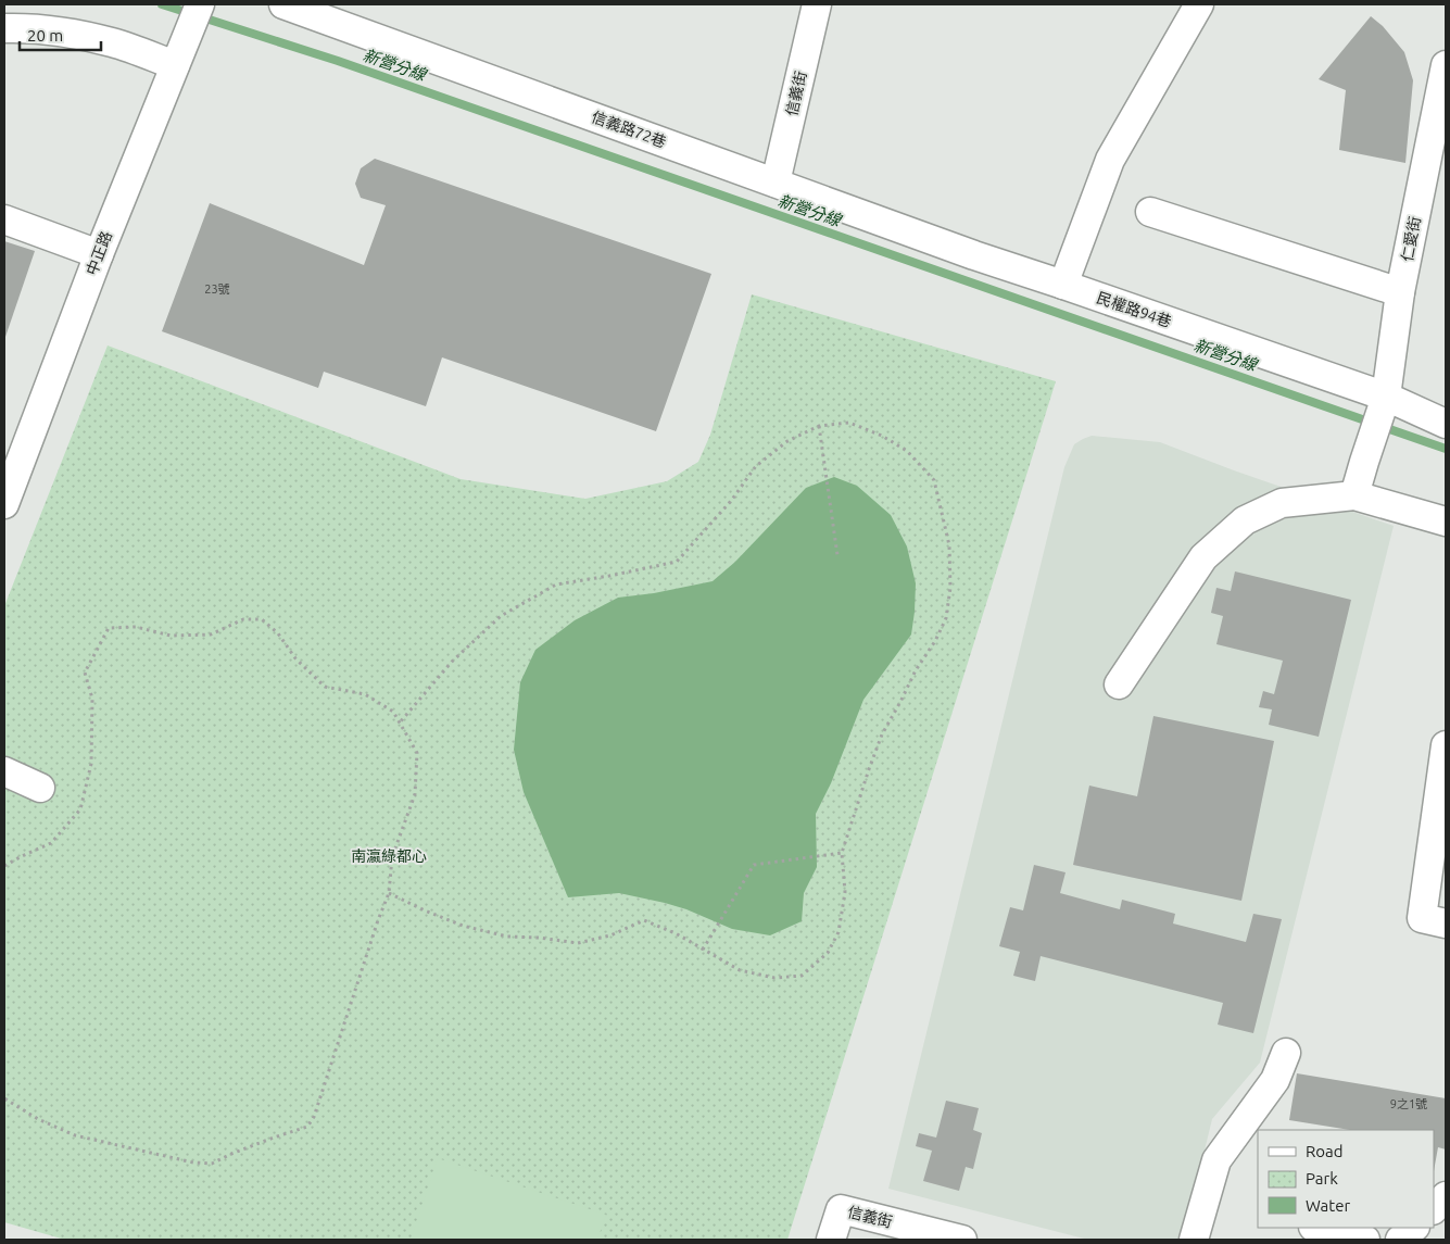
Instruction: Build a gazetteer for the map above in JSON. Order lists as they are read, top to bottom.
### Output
{
  "streets": {
    "street": [
      "信義街",
      "信義路72巷",
      "仁愛街",
      "中正路",
      "民權路94巷"
    ]
  },
  "crossings": [
    ["信義街", "信義路72巷"],
    ["信義路72巷", "民權路94巷"],
    ["仁愛街", "民權路94巷"]
  ],
  "water": ["新營分線"],
  "parks": ["南瀛綠都心"],
  "house_numbers": ["23號", "9之1號"],
  "legend": ["Road", "Park", "Water"],
  "scale_bar": "20 m"
}
